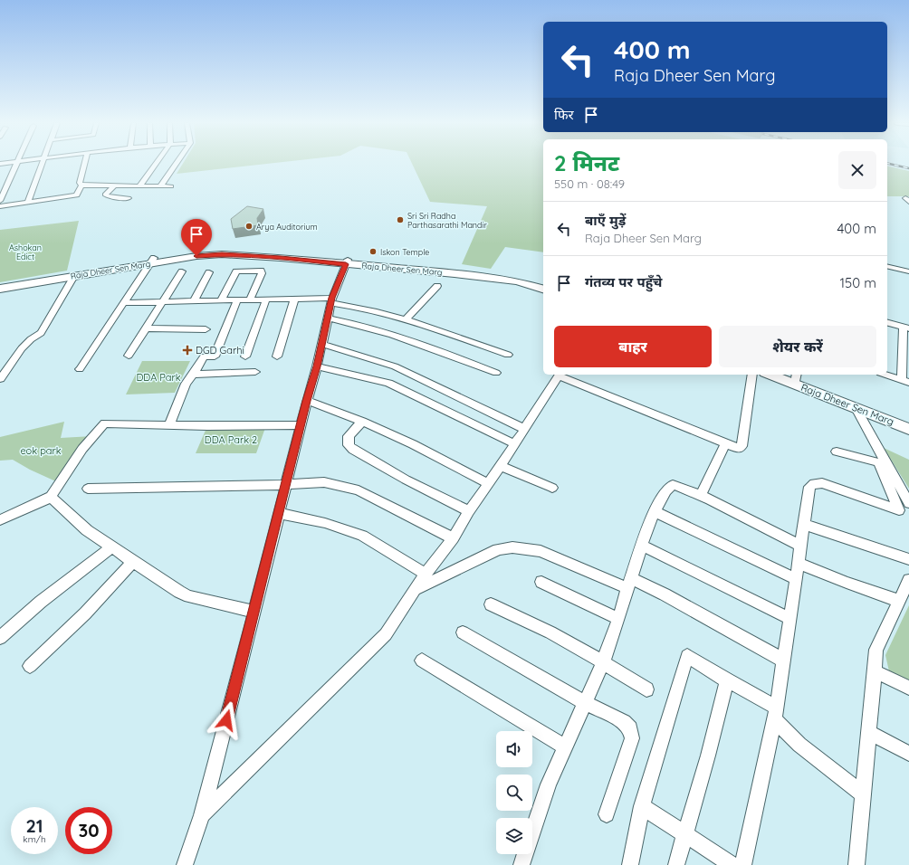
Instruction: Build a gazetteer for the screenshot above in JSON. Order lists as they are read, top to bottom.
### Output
{
  "streets": {
    "street": ["Raja Dheer Sen Marg"]
  },
  "parks": [
    "Ashokan Edict",
    "DDA Park",
    "DDA Park 2",
    "eok park"
  ],
  "places": {
    "other": ["Sri Sri Radha Parthasarathi Mandir", "Arya Auditorium", "Iskon Temple"],
    "health": ["DGD Garhi"]
  },
  "page": {
    "turn": ["400 m", "Raja Dheer Sen Marg"],
    "then": "फिर",
    "heading": ["2 मिनट", "550 m · 08:49"],
    "list": [
      {
        "name": "बाएँ मुड़ें",
        "note": "Raja Dheer Sen Marg",
        "value": "400 m"
      },
      {
        "name": "गंतव्य पर पहुँचे",
        "value": "150 m"
      }
    ],
    "buttons": ["बाहर", "शेयर करें"],
    "speed": "21 km/h",
    "limit": "30"
  }
}
